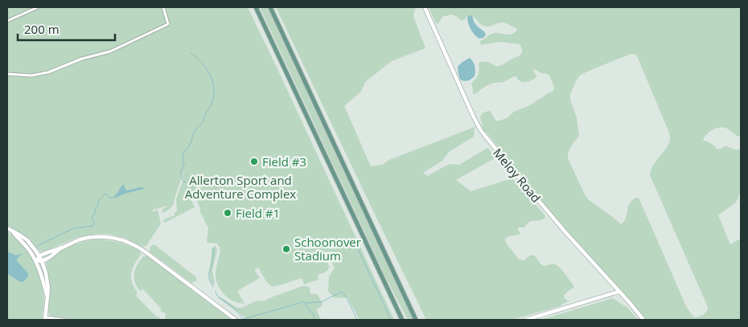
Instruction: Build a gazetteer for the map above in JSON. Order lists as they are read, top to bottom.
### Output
{
  "streets": {
    "street": ["Meloy Road"]
  },
  "parks": ["Allerton Sport and Adventure Complex"],
  "places": ["Field #3", "Field #1", "Schoonover Stadium"],
  "scale_bar": "200 m"
}
